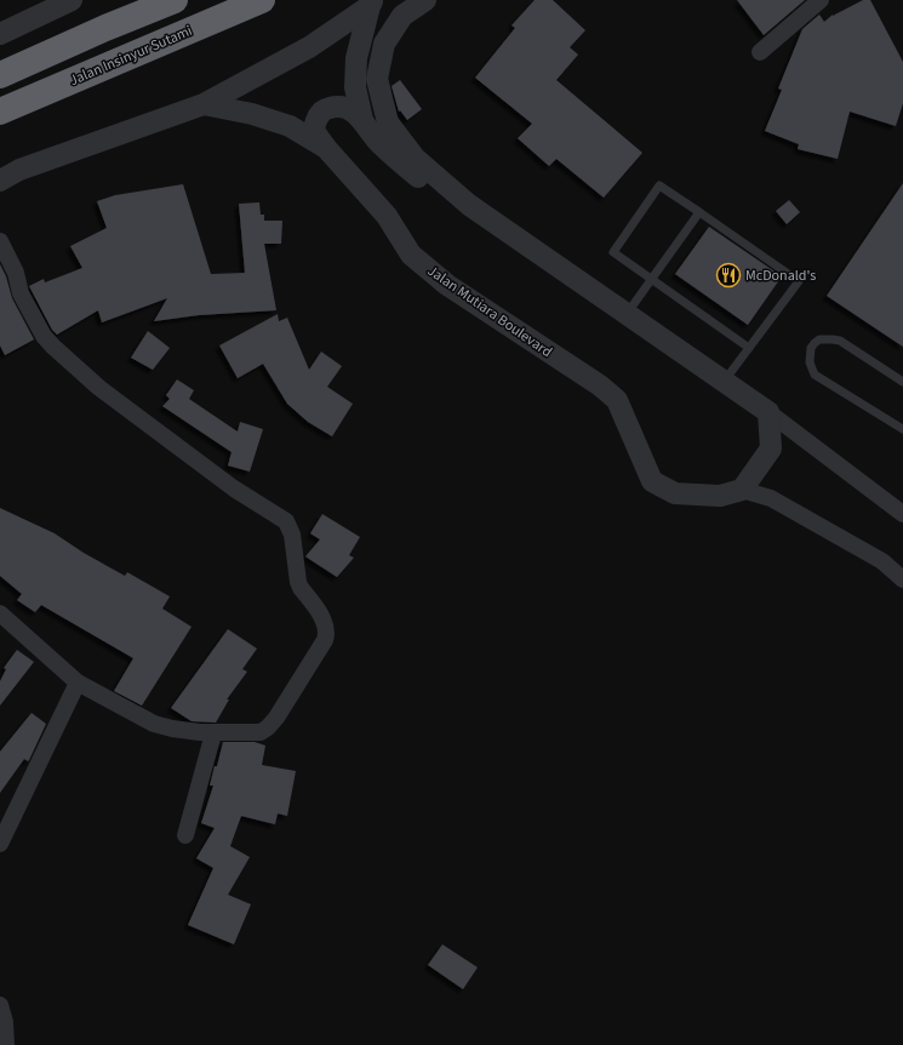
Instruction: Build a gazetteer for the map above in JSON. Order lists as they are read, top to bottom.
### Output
{
  "streets": {
    "highway": ["Jalan Insinyur Sutami"],
    "street": ["Jalan Mutiara Boulevard"]
  },
  "places": {
    "restaurant": ["McDonald's"]
  }
}
